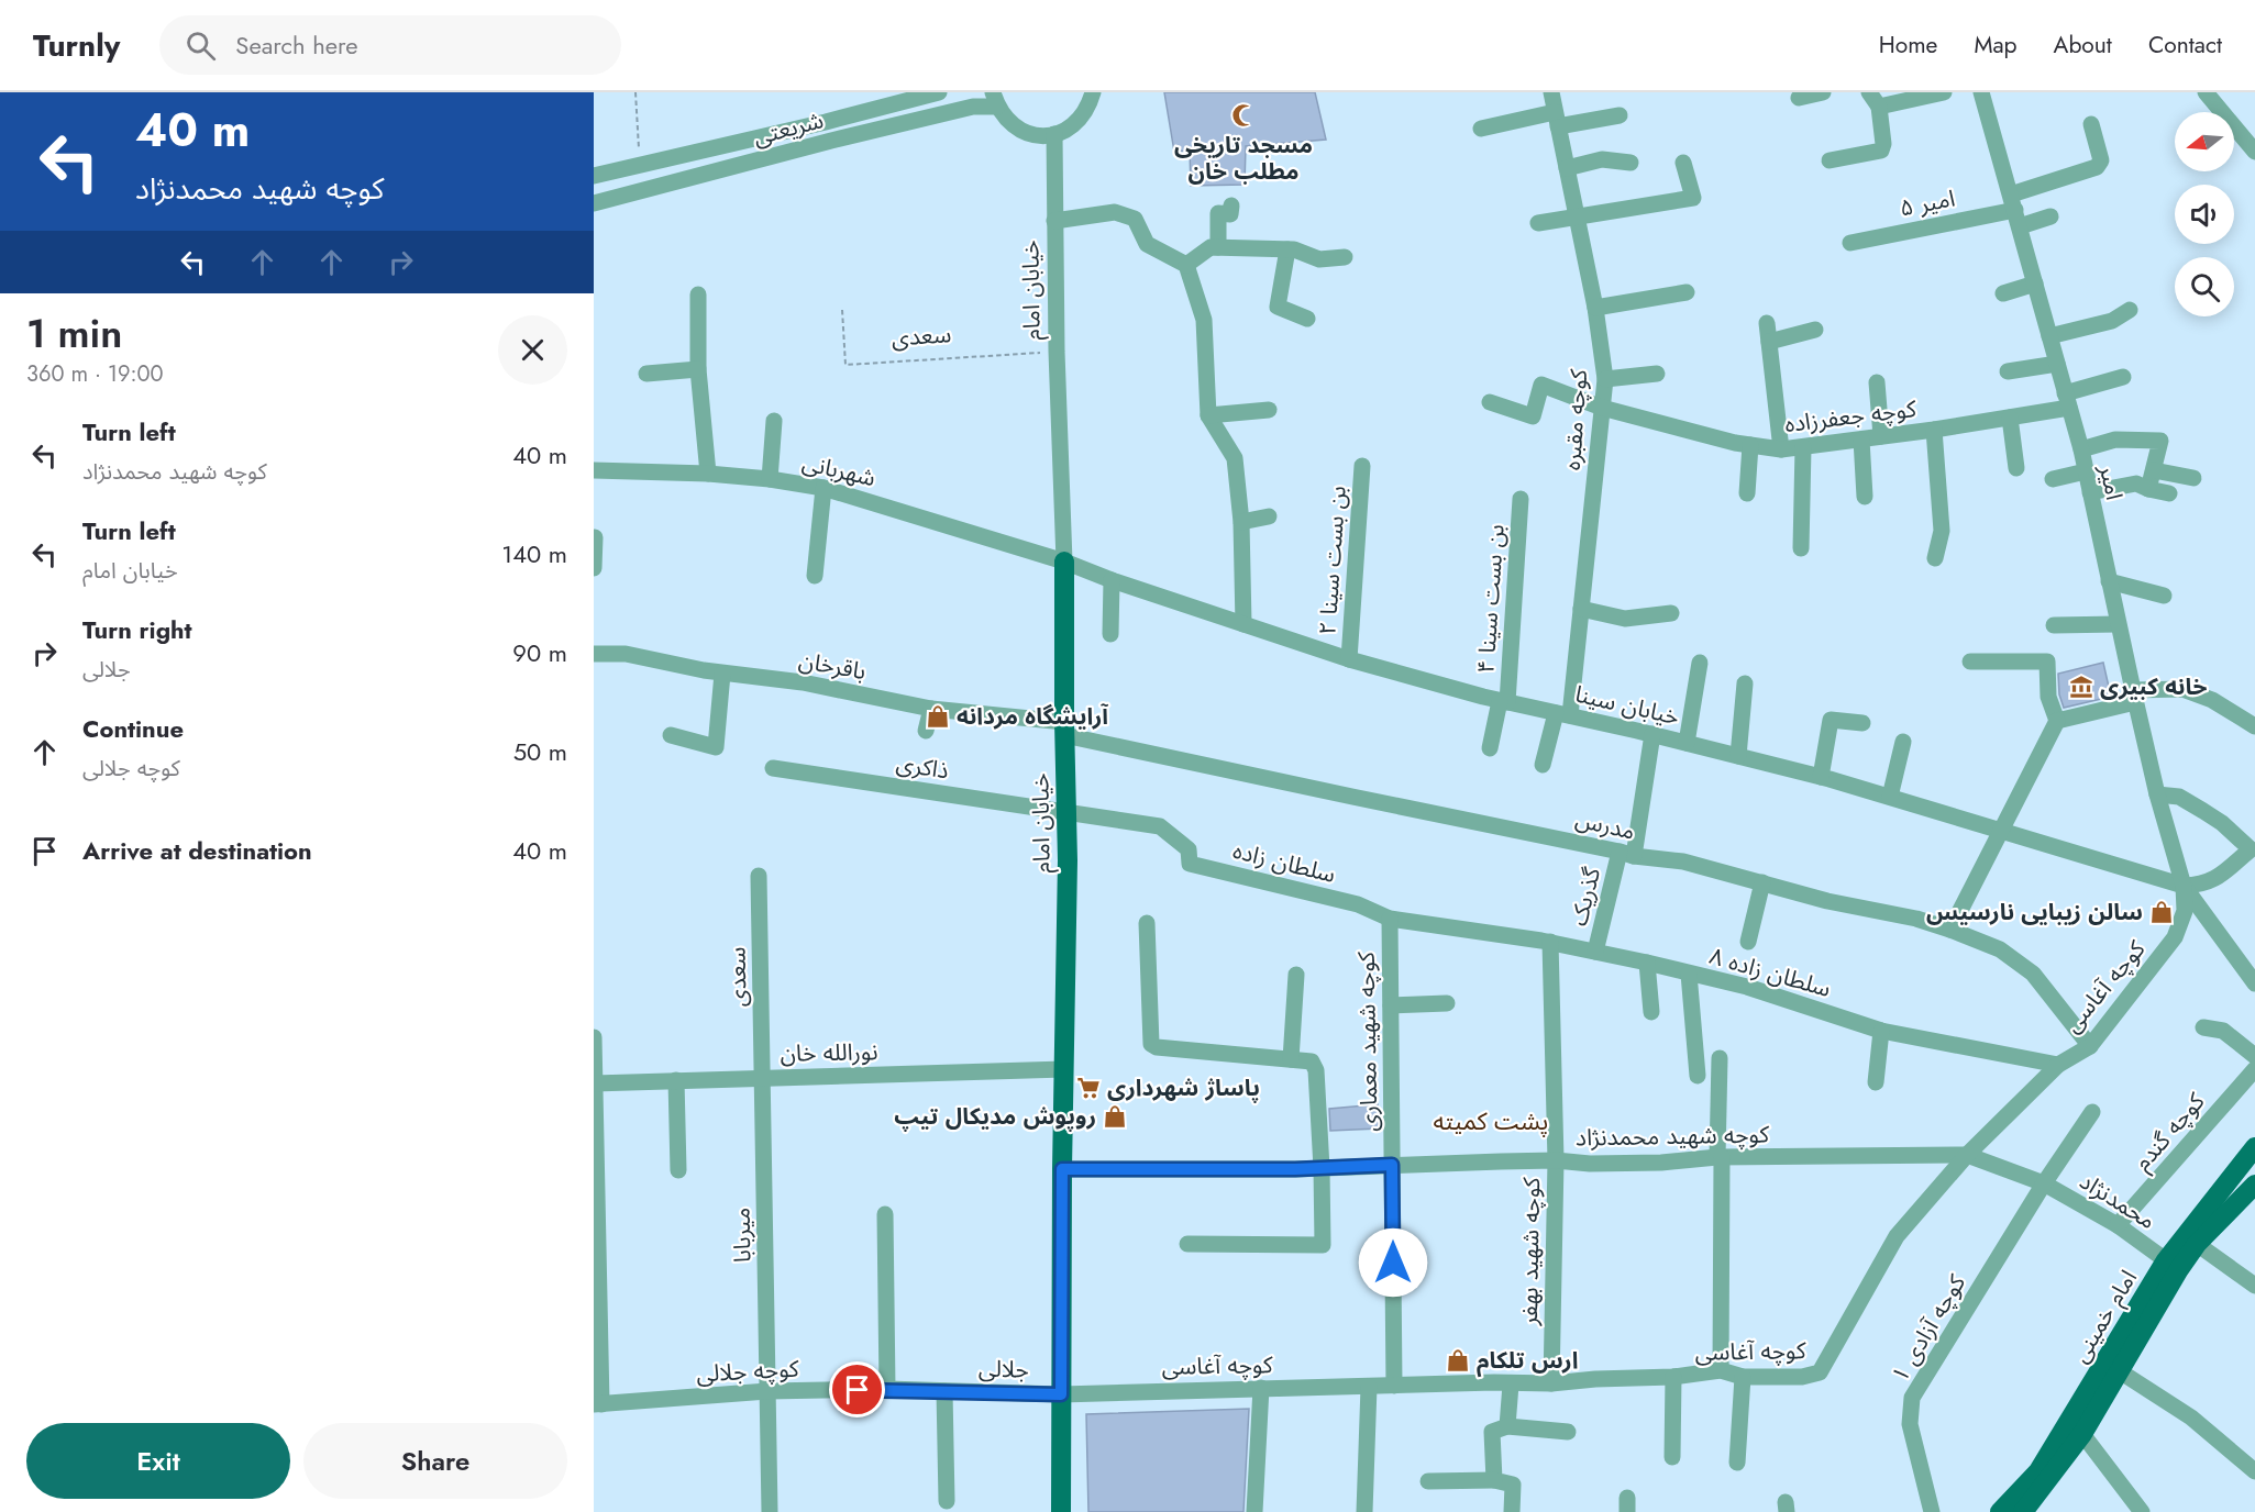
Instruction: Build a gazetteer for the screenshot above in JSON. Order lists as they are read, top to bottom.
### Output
{
  "streets": {
    "main road": ["خیابان امام", "امام خمینی"],
    "street": [
      "شریعتی",
      "امیر ۵",
      "سعدی",
      "کوچه جعفرزاده",
      "کوچه مقبره",
      "شهربانی",
      "امیر",
      "بن بست سینا ۲",
      "بن بست سینا ۴",
      "باقرخان",
      "خیابان سینا",
      "ذاکری",
      "مدرس",
      "سلطان زاده",
      "گذریک",
      "سلطان زاده ۸",
      "کوچه آغاسی",
      "کوچه شهید معماری",
      "نورالله خان",
      "کوچه گندم",
      "کوچه شهید محمدنژاد",
      "محمدنژاد",
      "میربابا",
      "کوچه شهید بهفر",
      "کوچه آزادی ۱",
      "جلالی",
      "کوچه جلالی"
    ]
  },
  "crossings": [
    ["امیر ۵", "امیر"],
    ["خیابان امام", "سعدی"],
    ["خیابان امام", "شهربانی"],
    ["خیابان امام", "باقرخان"],
    ["خیابان امام", "خیابان سینا"],
    ["خیابان امام", "ذاکری"],
    ["خیابان امام", "مدرس"],
    ["خیابان امام", "کوچه آغاسی"],
    ["خیابان امام", "نورالله خان"],
    ["خیابان امام", "کوچه شهید محمدنژاد"],
    ["خیابان امام", "جلالی"],
    ["سعدی", "نورالله خان"],
    ["سعدی", "میربابا"],
    ["کوچه جعفرزاده", "کوچه مقبره"],
    ["کوچه جعفرزاده", "امیر"],
    ["کوچه مقبره", "خیابان سینا"],
    ["شهربانی", "خیابان سینا"],
    ["امیر", "خیابان سینا"],
    ["امیر", "کوچه آغاسی"],
    ["بن بست سینا ۲", "خیابان سینا"],
    ["بن بست سینا ۴", "خیابان سینا"],
    ["باقرخان", "مدرس"],
    ["خیابان سینا", "گذریک"],
    ["خیابان سینا", "کوچه آغاسی"],
    ["ذاکری", "سلطان زاده"],
    ["مدرس", "گذریک"],
    ["مدرس", "کوچه آغاسی"],
    ["سلطان زاده", "سلطان زاده ۸"],
    ["سلطان زاده", "کوچه شهید معماری"],
    ["گذریک", "سلطان زاده ۸"],
    ["سلطان زاده ۸", "کوچه آغاسی"],
    ["سلطان زاده ۸", "کوچه شهید بهفر"],
    ["کوچه آغاسی", "کوچه شهید معماری"],
    ["کوچه آغاسی", "کوچه شهید محمدنژاد"],
    ["کوچه آغاسی", "محمدنژاد"],
    ["کوچه آغاسی", "کوچه شهید بهفر"],
    ["کوچه آغاسی", "جلالی"],
    ["کوچه شهید معماری", "کوچه شهید محمدنژاد"],
    ["نورالله خان", "میربابا"],
    ["کوچه گندم", "محمدنژاد"],
    ["کوچه شهید محمدنژاد", "محمدنژاد"],
    ["کوچه شهید محمدنژاد", "کوچه شهید بهفر"],
    ["محمدنژاد", "امام خمینی"],
    ["محمدنژاد", "کوچه آزادی ۱"],
    ["میربابا", "کوچه جلالی"],
    ["جلالی", "کوچه جلالی"]
  ],
  "districts": ["پشت کمیته"],
  "places": {
    "mosque": ["مسجد تاریخی مطلب خان"],
    "museum": ["خانه کبیری"],
    "shop": [
      "آرایشگاه مردانه",
      "سالن زیبایی نارسیس",
      "روپوش مدیکال تیپ",
      "ارس تلکام"
    ],
    "supermarket": ["پاساژ شهرداری"]
  },
  "north": "left",
  "page": {
    "header": "Turnly",
    "search": "Search here",
    "nav": [
      "Home",
      "Map",
      "About",
      "Contact"
    ],
    "turn": ["40 m", "کوچه شهید محمدنژاد"],
    "heading": ["1 min", "360 m · 19:00"],
    "list": [
      {
        "name": "Turn left",
        "note": "کوچه شهید محمدنژاد",
        "value": "40 m"
      },
      {
        "name": "Turn left",
        "note": "خیابان امام",
        "value": "140 m"
      },
      {
        "name": "Turn right",
        "note": "جلالی",
        "value": "90 m"
      },
      {
        "name": "Continue",
        "note": "کوچه جلالی",
        "value": "50 m"
      },
      {
        "name": "Arrive at destination",
        "value": "40 m"
      }
    ],
    "buttons": ["Exit", "Share"]
  }
}
